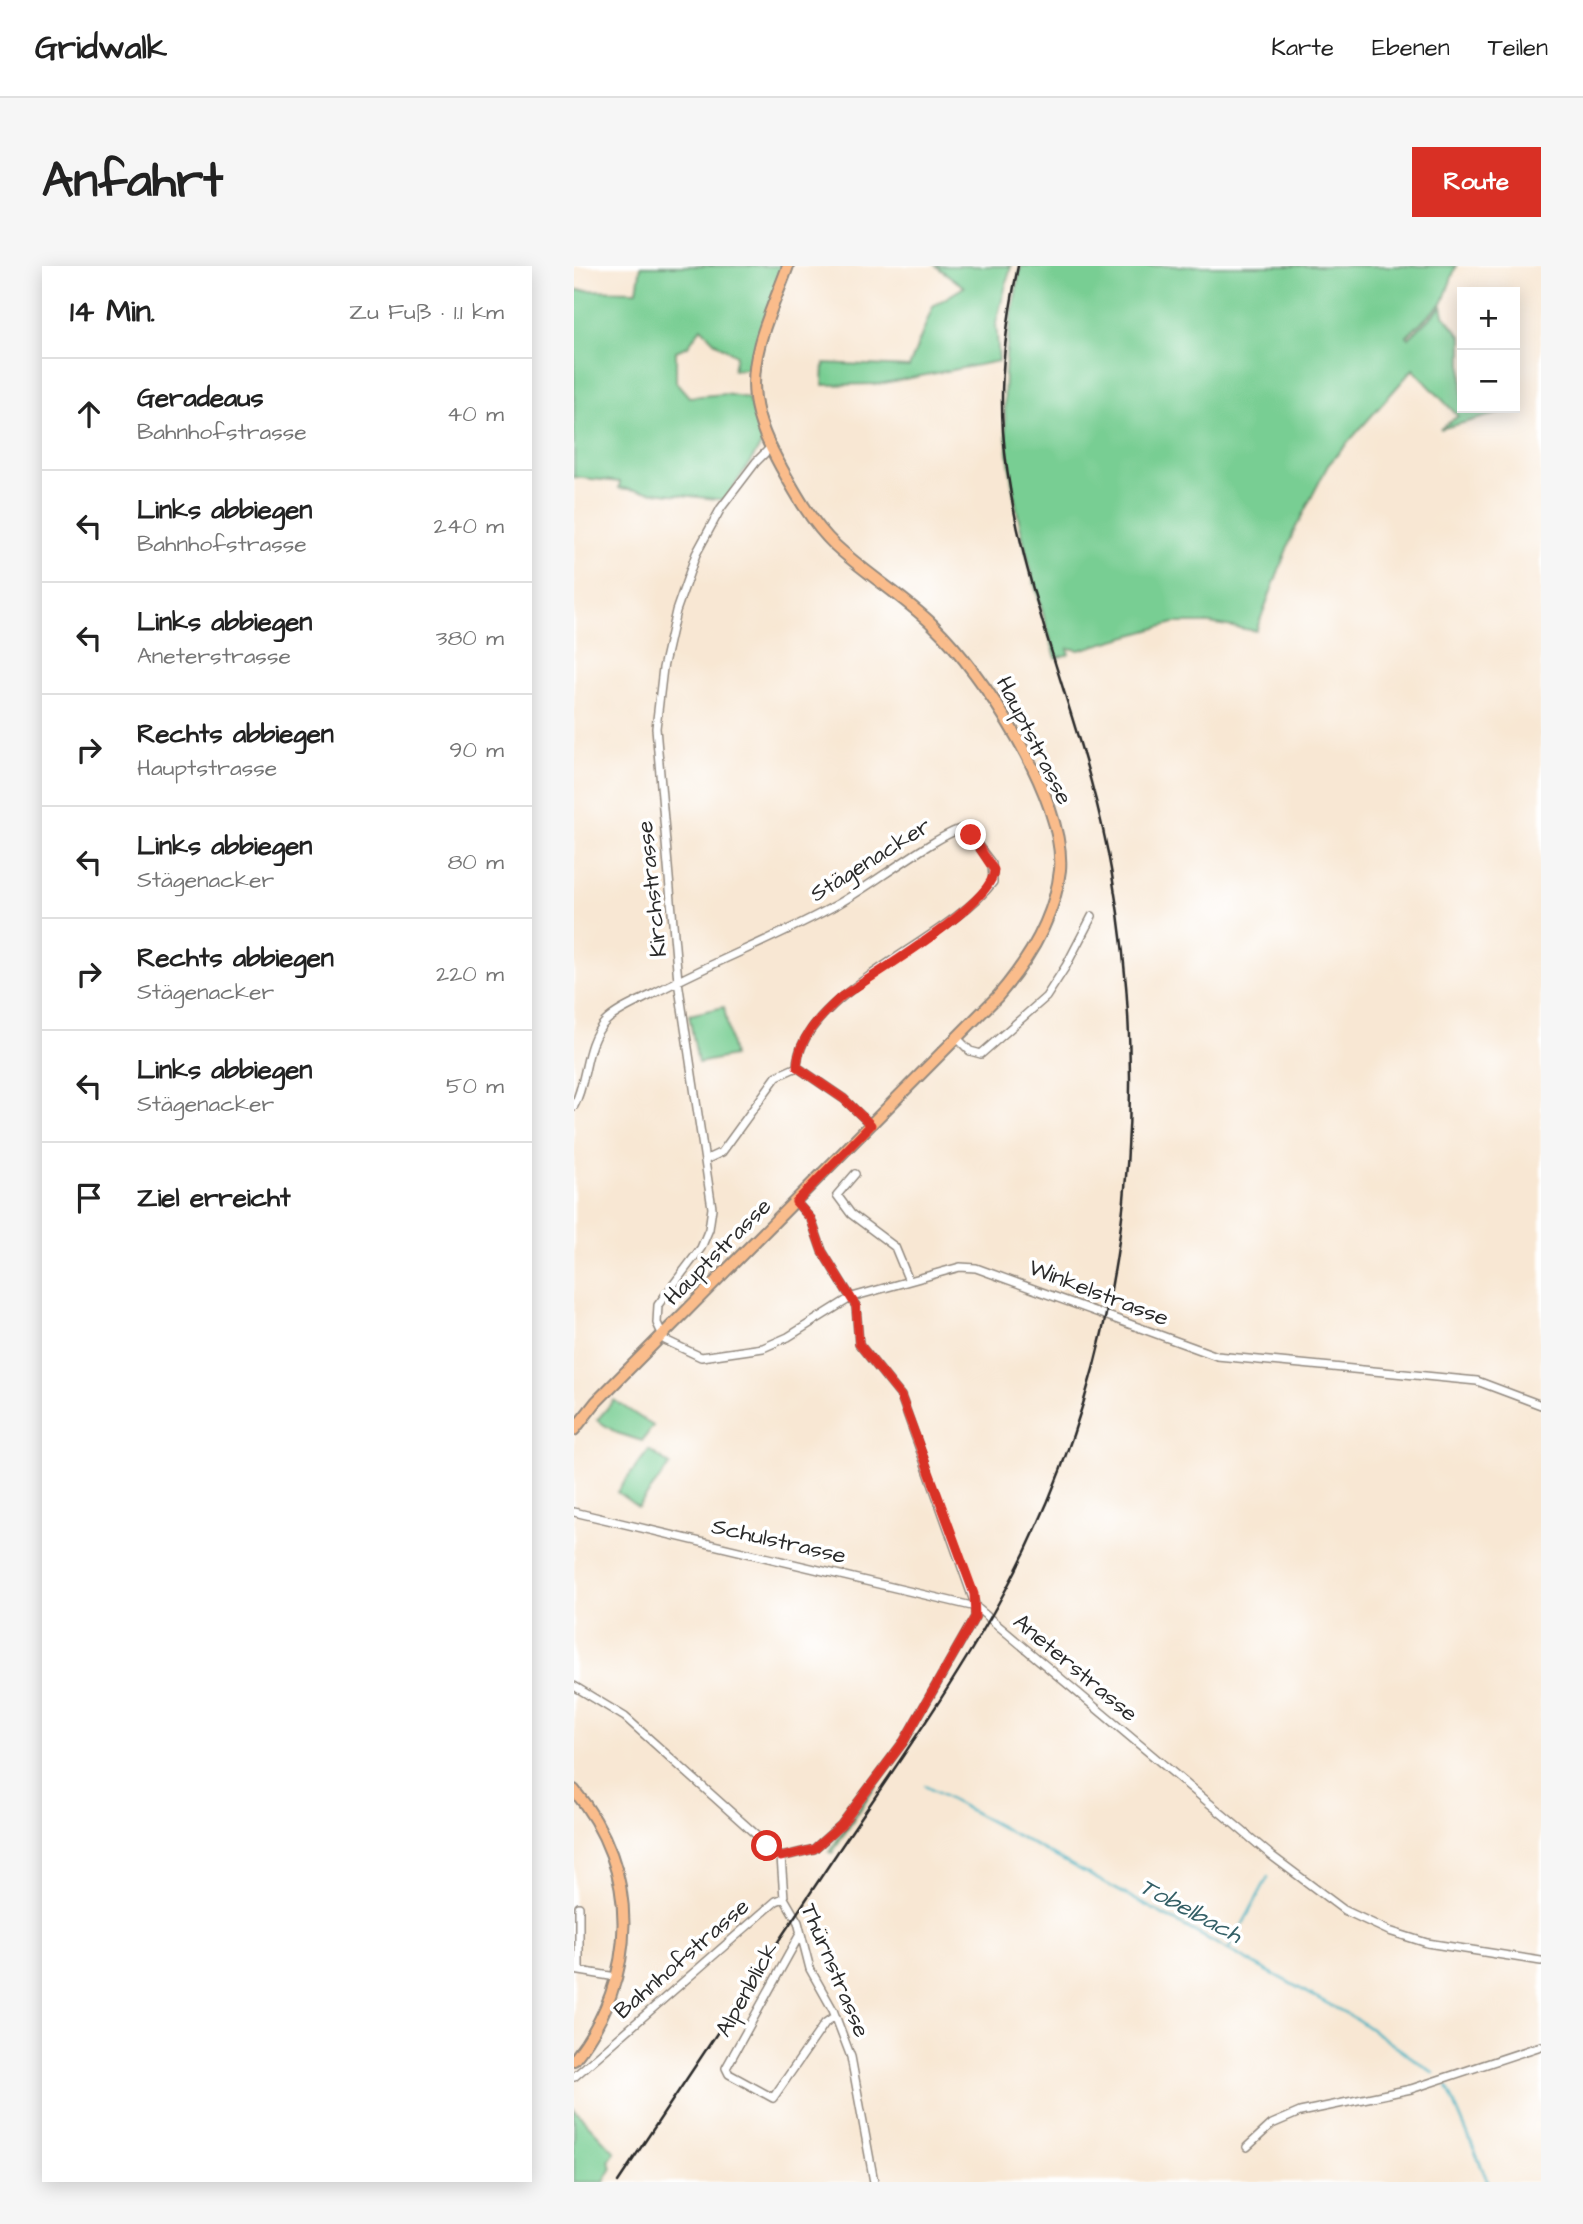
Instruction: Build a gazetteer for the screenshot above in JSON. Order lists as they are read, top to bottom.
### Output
{
  "streets": {
    "main road": ["Hauptstrasse"],
    "street": [
      "Stägenacker",
      "Kirchstrasse",
      "Winkelstrasse",
      "Schulstrasse",
      "Aneterstrasse",
      "Bahnhofstrasse",
      "Thürnstrasse",
      "Alpenblick"
    ]
  },
  "crossings": [
    ["Hauptstrasse", "Kirchstrasse"],
    ["Hauptstrasse", "Winkelstrasse"],
    ["Stägenacker", "Kirchstrasse"],
    ["Kirchstrasse", "Winkelstrasse"],
    ["Schulstrasse", "Aneterstrasse"],
    ["Bahnhofstrasse", "Thürnstrasse"],
    ["Thürnstrasse", "Alpenblick"]
  ],
  "water": ["Tobelbach"],
  "page": {
    "header": "Gridwalk",
    "nav": ["Karte", "Ebenen", "Teilen"],
    "buttons": "Route",
    "title": "Anfahrt",
    "heading": ["14 Min.", "Zu Fuß · 1.1 km"],
    "map_buttons": ["+", "−"],
    "list": [
      ["Geradeaus", "Bahnhofstrasse", "40 m"],
      ["Links abbiegen", "Bahnhofstrasse", "240 m"],
      ["Links abbiegen", "Aneterstrasse", "380 m"],
      ["Rechts abbiegen", "Hauptstrasse", "90 m"],
      ["Links abbiegen", "Stägenacker", "80 m"],
      ["Rechts abbiegen", "Stägenacker", "220 m"],
      ["Links abbiegen", "Stägenacker", "50 m"],
      "Ziel erreicht"
    ]
  }
}
